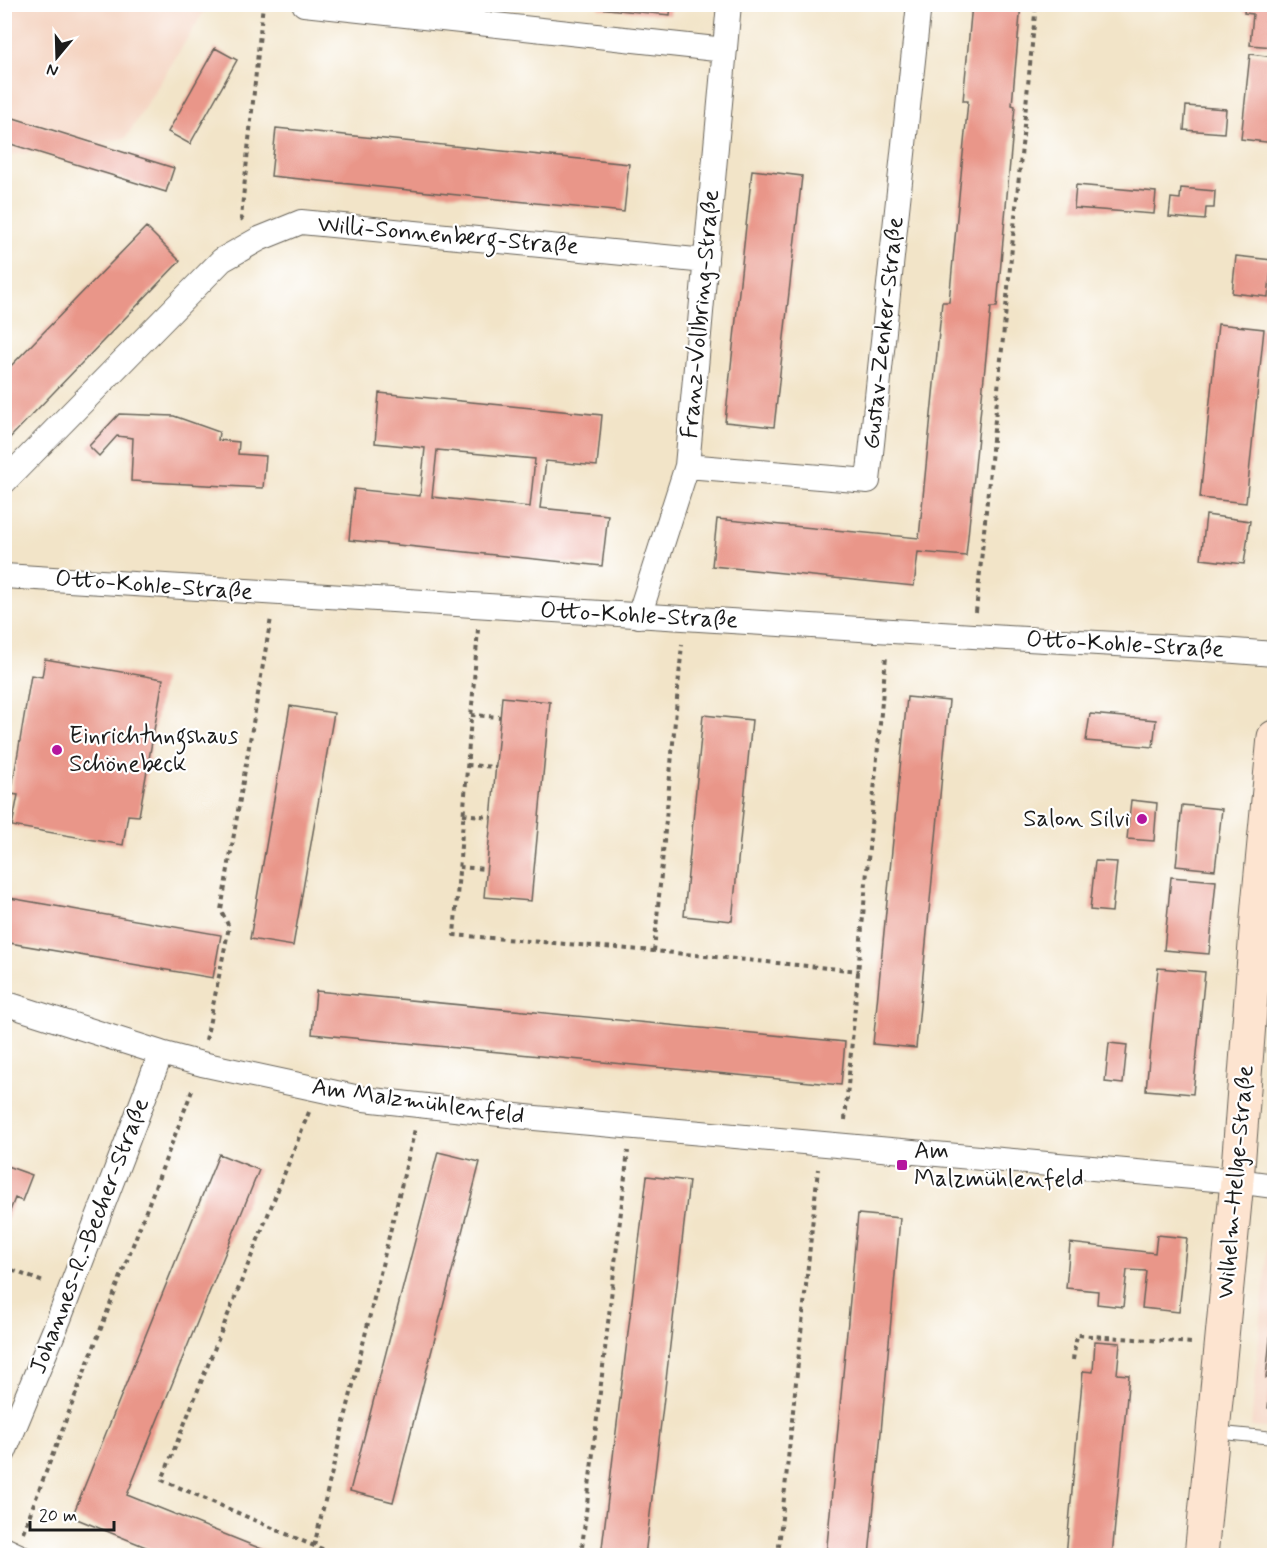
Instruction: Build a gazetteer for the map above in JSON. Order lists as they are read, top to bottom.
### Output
{
  "streets": {
    "main road": ["Wilhelm-Hellge-Straße"],
    "street": [
      "Willi-Sonnenberg-Straße",
      "Franz-Vollbring-Straße",
      "Gustav-Zenker-Straße",
      "Otto-Kohle-Straße",
      "Am Malzmühlenfeld",
      "Johannes-R.-Becher-Straße"
    ]
  },
  "crossings": [
    ["Willi-Sonnenberg-Straße", "Franz-Vollbring-Straße"],
    ["Franz-Vollbring-Straße", "Gustav-Zenker-Straße"],
    ["Franz-Vollbring-Straße", "Otto-Kohle-Straße"],
    ["Am Malzmühlenfeld", "Wilhelm-Hellge-Straße"],
    ["Am Malzmühlenfeld", "Johannes-R.-Becher-Straße"]
  ],
  "places": {
    "other": ["Einrichtungshaus Schönebeck", "Salon Silvi"],
    "transit": ["Am Malzmühlenfeld"]
  },
  "scale_bar": "20 m",
  "north": "bottom"
}
